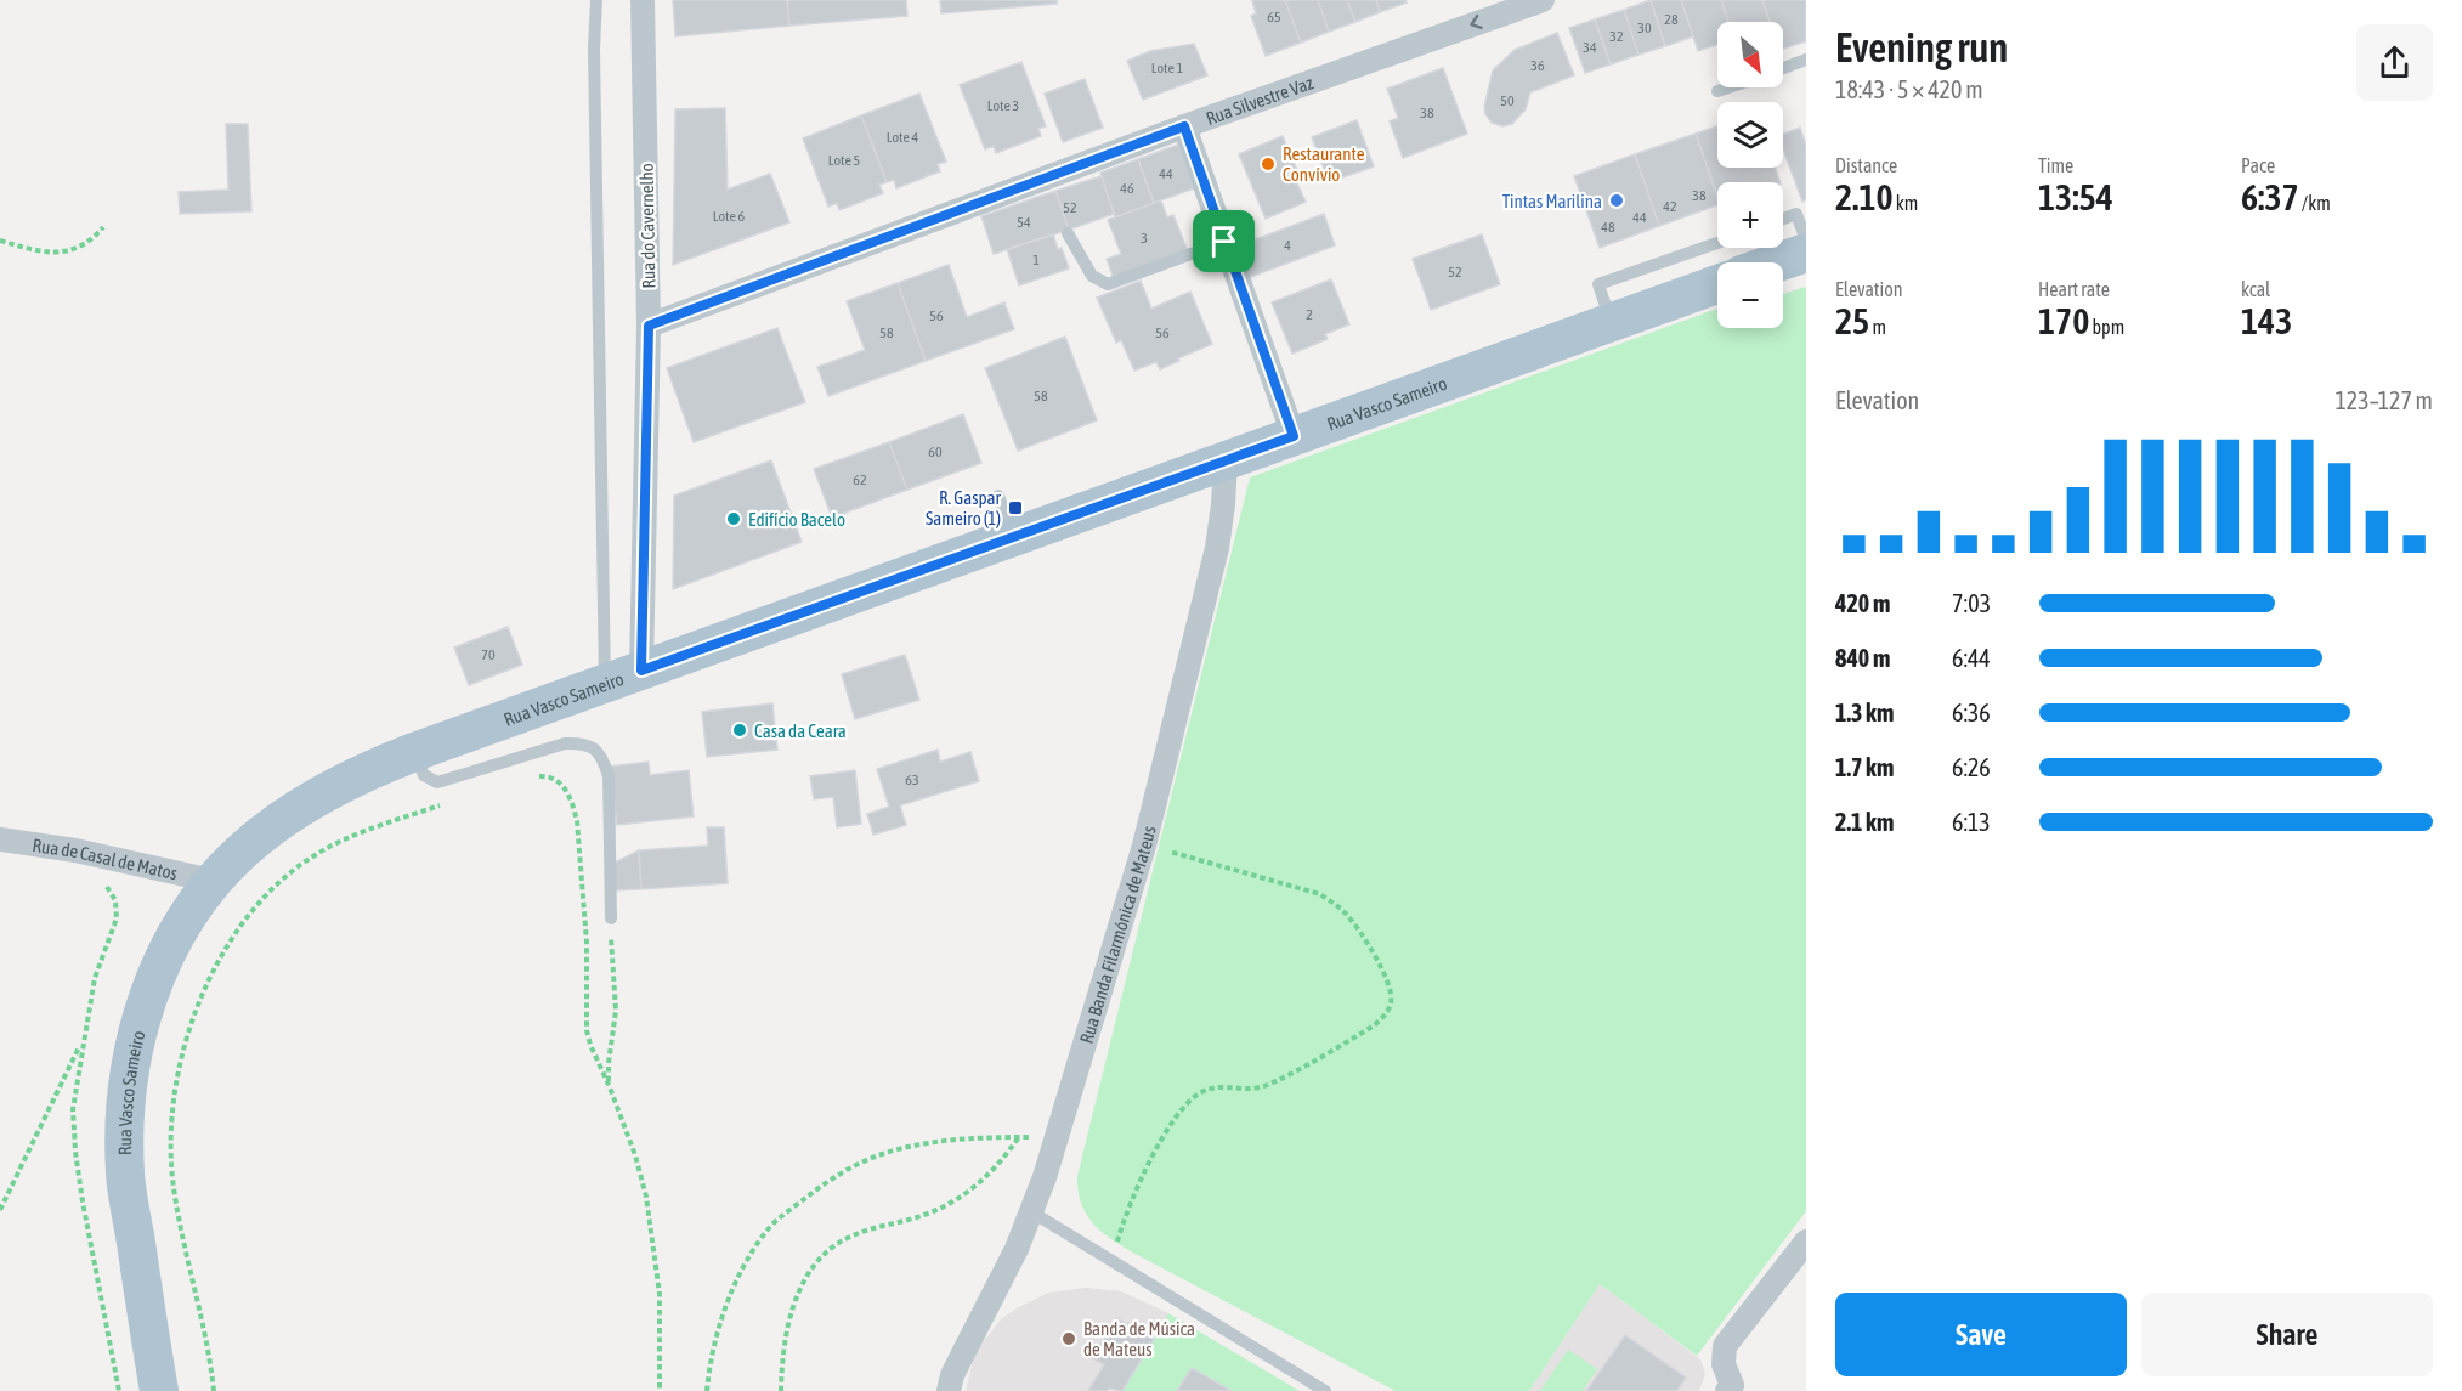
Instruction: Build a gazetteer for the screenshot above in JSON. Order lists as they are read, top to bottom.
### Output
{
  "streets": {
    "main road": ["Rua Vasco Sameiro"],
    "street": [
      "Rua Silvestre Vaz",
      "Rua do Cavernelho",
      "Rua de Casal de Matos",
      "Rua Banda Filarmónica de Mateus"
    ]
  },
  "crossings": [
    ["Rua Silvestre Vaz", "Rua do Cavernelho"],
    ["Rua do Cavernelho", "Rua Vasco Sameiro"],
    ["Rua Vasco Sameiro", "Rua de Casal de Matos"],
    ["Rua Vasco Sameiro", "Rua Banda Filarmónica de Mateus"]
  ],
  "one_way": ["Rua Silvestre Vaz"],
  "places": {
    "other": [
      "Restaurante Convívio",
      "Tintas Marilina",
      "Edifício Bacelo",
      "Casa da Ceara",
      "Banda de Música de Mateus"
    ],
    "transit": ["R. Gaspar Sameiro (1)"]
  },
  "house_numbers": [
    "65",
    "28",
    "30",
    "32",
    "34",
    "36",
    "Lote 1",
    "50",
    "Lote 3",
    "38",
    "Lote 4",
    "Lote 5",
    "44",
    "46",
    "38",
    "42",
    "52",
    "Lote 6",
    "44",
    "54",
    "48",
    "3",
    "4",
    "1",
    "52",
    "2",
    "56",
    "58",
    "56",
    "58",
    "60",
    "62",
    "70",
    "63"
  ],
  "north": "bottom right",
  "page": {
    "heading": ["Evening run", "18:43 · 5 × 420 m"],
    "map_buttons": ["+", "−"],
    "stats": [
      ["Distance", "2.10 km"],
      ["Time", "13:54"],
      ["Pace", "6:37 /km"],
      ["Elevation", "25 m"],
      ["Heart rate", "170 bpm"],
      ["kcal", "143"]
    ],
    "chart": ["Elevation", "123–127 m"],
    "list": [
      {
        "name": "420 m",
        "note": "7:03"
      },
      {
        "name": "840 m",
        "note": "6:44"
      },
      {
        "name": "1.3 km",
        "note": "6:36"
      },
      {
        "name": "1.7 km",
        "note": "6:26"
      },
      {
        "name": "2.1 km",
        "note": "6:13"
      }
    ],
    "buttons": ["Save", "Share"]
  }
}
